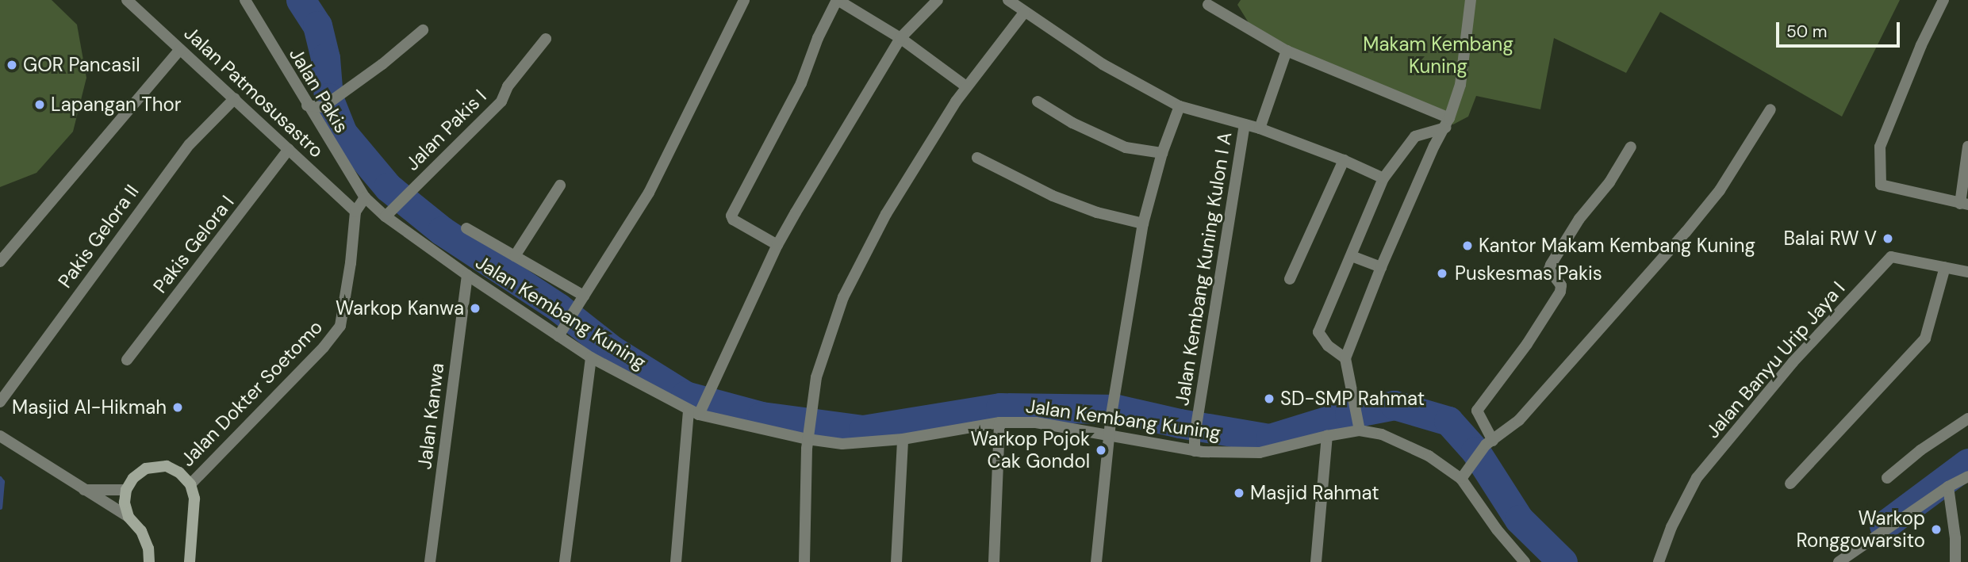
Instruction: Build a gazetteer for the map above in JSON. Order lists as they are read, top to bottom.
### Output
{
  "streets": {
    "main road": ["Jalan Dokter Soetomo"],
    "street": [
      "Jalan Pakis",
      "Jalan Patmosusastro",
      "Jalan Pakis I",
      "Pakis Gelora II",
      "Pakis Gelora I",
      "Jalan Kembang Kuning Kulon I A",
      "Jalan Kembang Kuning",
      "Jalan Banyu Urip Jaya I",
      "Jalan Kanwa"
    ]
  },
  "crossings": [
    ["Jalan Pakis", "Jalan Kembang Kuning"],
    ["Jalan Pakis", "Jalan Dokter Soetomo"],
    ["Jalan Patmosusastro", "Pakis Gelora II"],
    ["Jalan Patmosusastro", "Pakis Gelora I"],
    ["Jalan Patmosusastro", "Jalan Dokter Soetomo"],
    ["Jalan Pakis I", "Jalan Kembang Kuning"],
    ["Jalan Kembang Kuning Kulon I A", "Jalan Kembang Kuning"],
    ["Jalan Kembang Kuning", "Jalan Dokter Soetomo"],
    ["Jalan Kembang Kuning", "Jalan Kanwa"]
  ],
  "parks": ["Makam Kembang Kuning"],
  "places": [
    "GOR Pancasil",
    "Lapangan Thor",
    "Balai RW V",
    "Kantor Makam Kembang Kuning",
    "Puskesmas Pakis",
    "Warkop Kanwa",
    "SD-SMP Rahmat",
    "Masjid Al-Hikmah",
    "Warkop Pojok Cak Gondol",
    "Masjid Rahmat",
    "Warkop Ronggowarsito"
  ],
  "scale_bar": "50 m"
}
